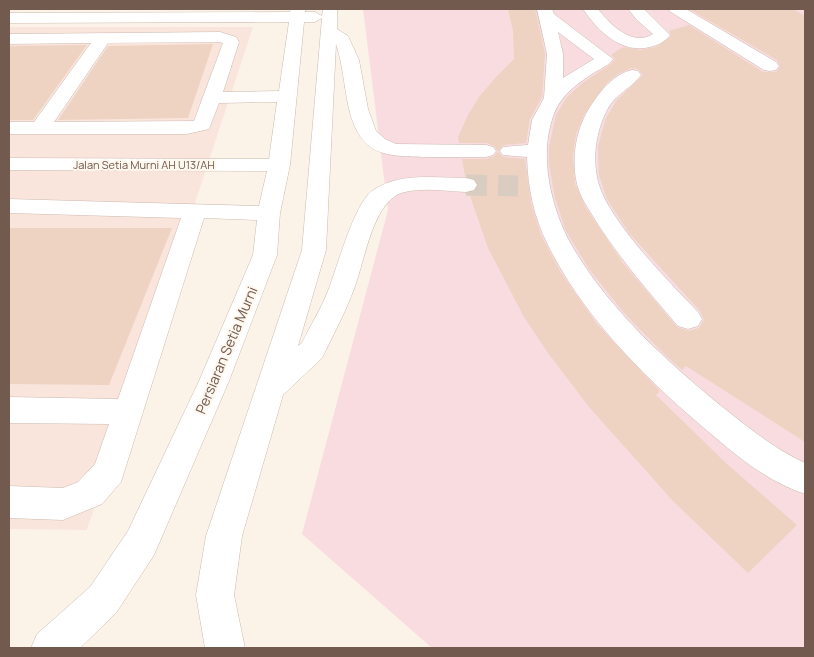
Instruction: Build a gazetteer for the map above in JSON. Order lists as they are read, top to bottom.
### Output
{
  "streets": {
    "street": ["Jalan Setia Murni AH U13/AH", "Persiaran Setia Murni"]
  },
  "crossings": [
    ["Jalan Setia Murni AH U13/AH", "Persiaran Setia Murni"]
  ]
}
